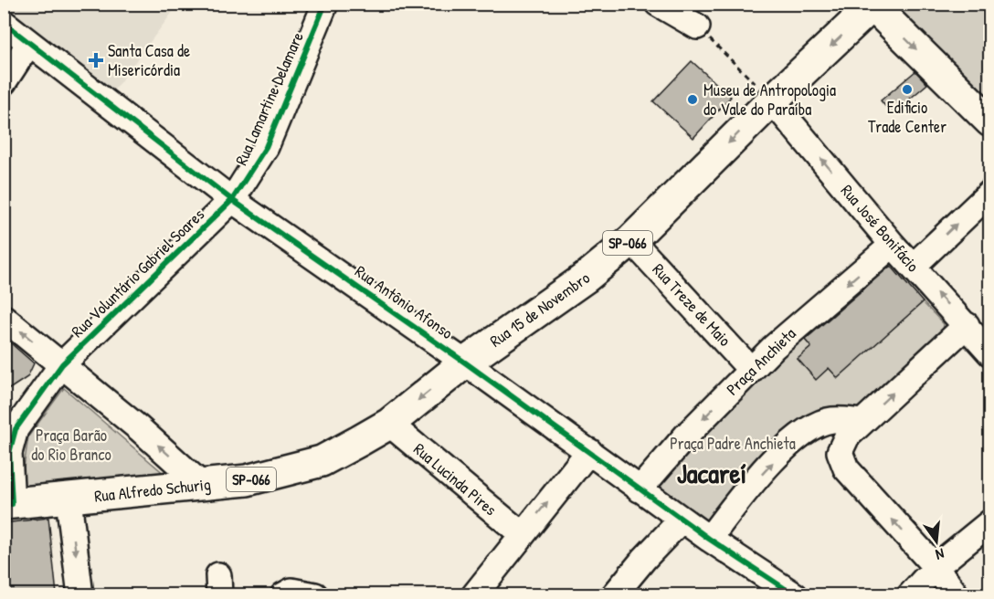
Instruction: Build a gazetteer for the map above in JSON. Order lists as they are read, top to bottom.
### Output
{
  "streets": {
    "main road": ["SP-066", "Rua 15 de Novembro", "Rua Alfredo Schurig"],
    "street": [
      "Rua Lamartine Delamare",
      "Rua José Bonifácio",
      "Rua Voluntário Gabriel Soares",
      "Rua Antônio Afonso",
      "Rua Treze de Maio",
      "Praça Anchieta",
      "Rua Lucinda Pires"
    ]
  },
  "crossings": [
    ["Rua Lamartine Delamare", "Rua Voluntário Gabriel Soares"],
    ["Rua Lamartine Delamare", "Rua Antônio Afonso"],
    ["Rua José Bonifácio", "Rua 15 de Novembro"],
    ["Rua José Bonifácio", "Praça Anchieta"],
    ["Rua Voluntário Gabriel Soares", "Rua Antônio Afonso"],
    ["Rua Antônio Afonso", "Rua 15 de Novembro"],
    ["Rua Antônio Afonso", "Praça Anchieta"],
    ["Rua Antônio Afonso", "Rua Alfredo Schurig"],
    ["Rua Treze de Maio", "Rua 15 de Novembro"],
    ["Rua Treze de Maio", "Praça Anchieta"],
    ["Rua 15 de Novembro", "Rua Alfredo Schurig"],
    ["Rua Lucinda Pires", "Rua Alfredo Schurig"]
  ],
  "one_way": ["Rua José Bonifácio", "Rua 15 de Novembro"],
  "districts": ["Jacareí"],
  "parks": ["Praça Barão do Rio Branco", "Praça Padre Anchieta"],
  "places": {
    "health": ["Santa Casa de Misericórdia"],
    "other": ["Edificio Trade Center", "Museu de Antropologia do Vale do Paraíba"]
  },
  "north": "bottom"
}
